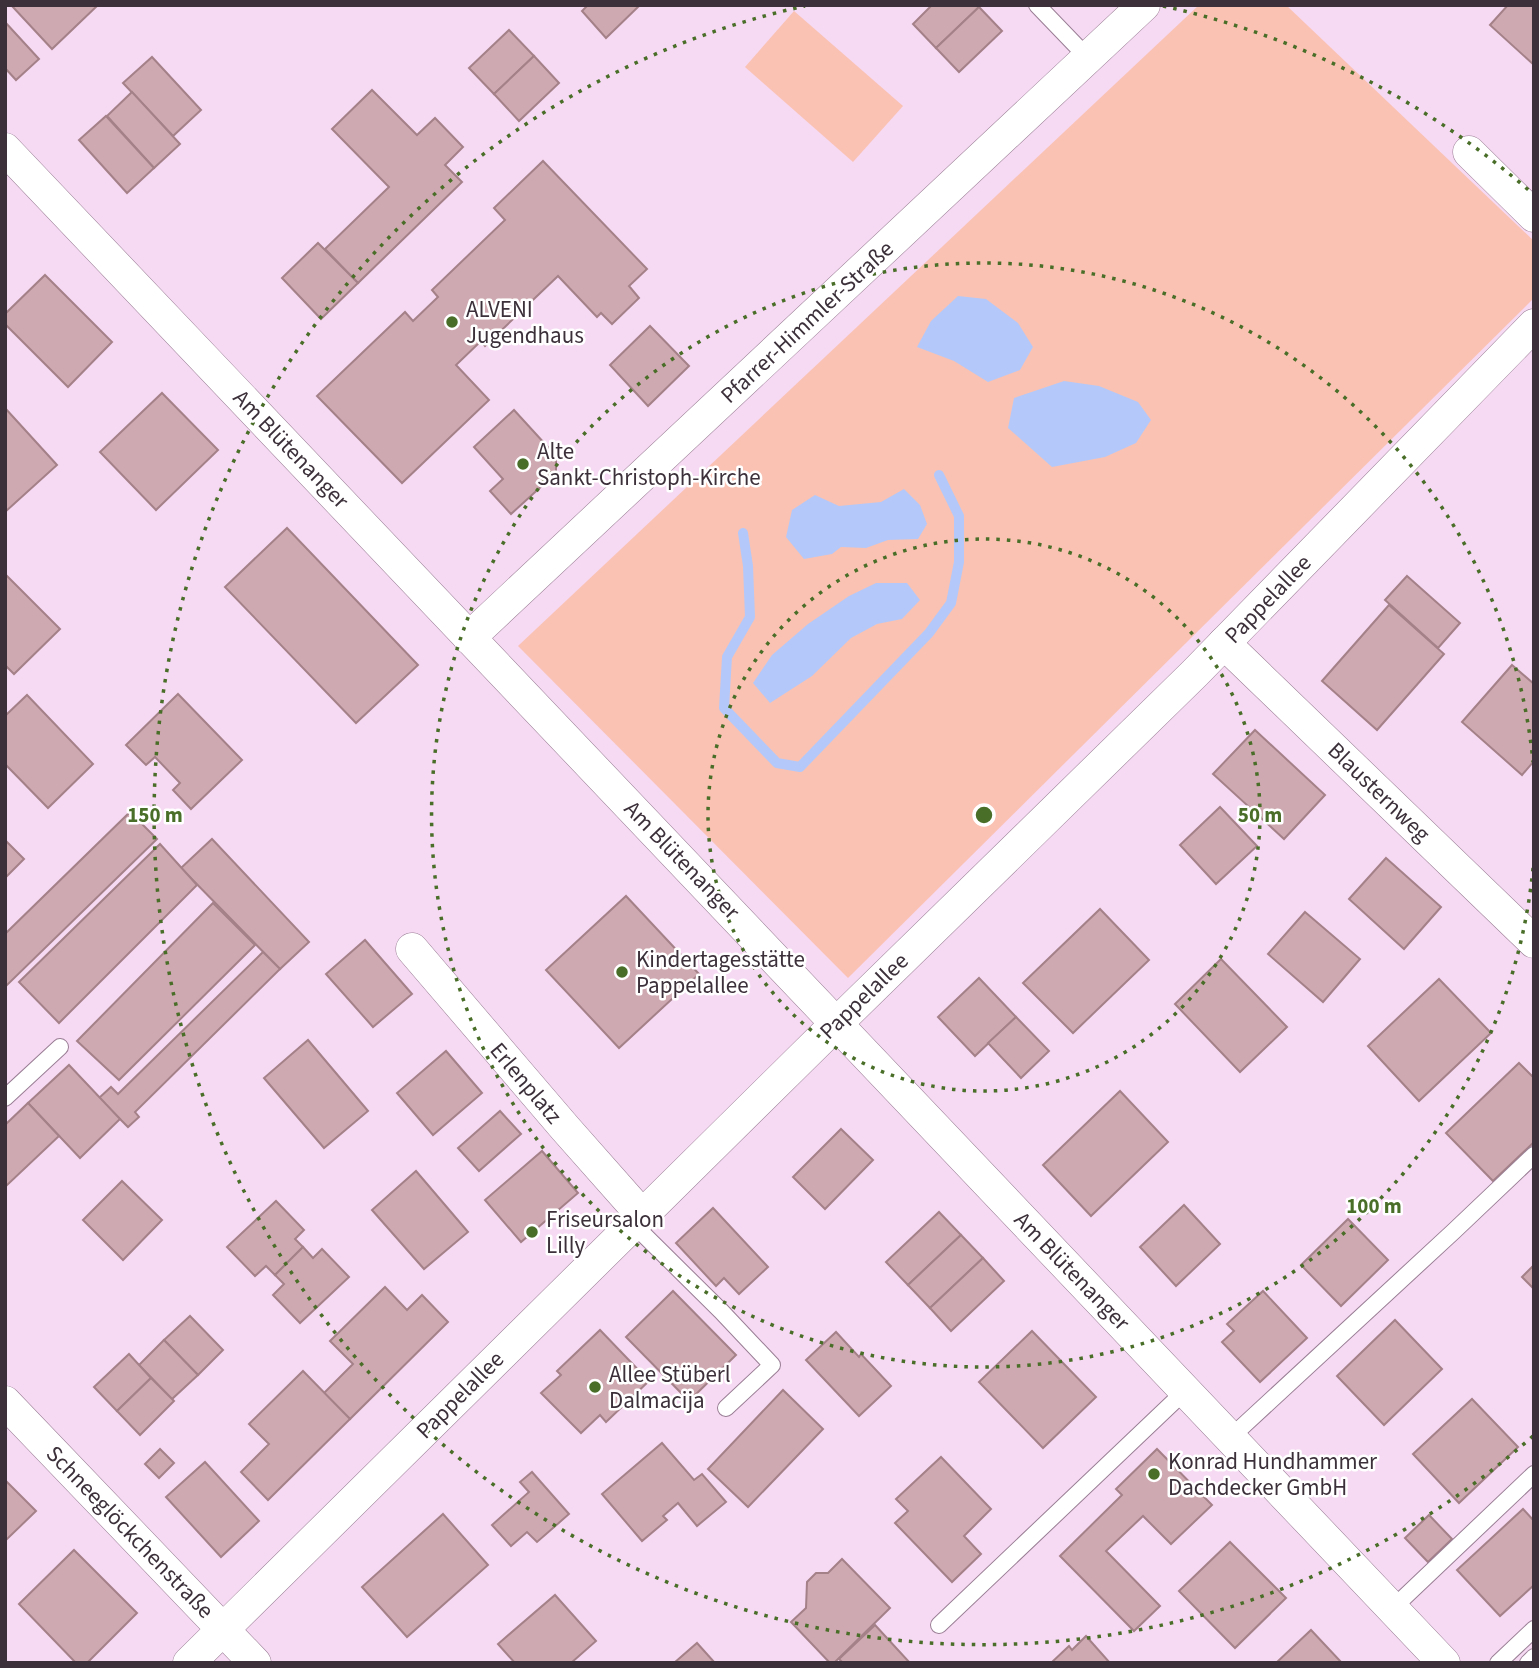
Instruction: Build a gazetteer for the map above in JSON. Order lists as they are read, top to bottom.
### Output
{
  "streets": {
    "street": [
      "Pfarrer-Himmler-Straße",
      "Am Blütenanger",
      "Pappelallee",
      "Blausternweg",
      "Erlenplatz",
      "Schneeglöckchenstraße"
    ]
  },
  "crossings": [
    ["Pfarrer-Himmler-Straße", "Am Blütenanger"],
    ["Am Blütenanger", "Pappelallee"],
    ["Pappelallee", "Blausternweg"],
    ["Pappelallee", "Erlenplatz"],
    ["Pappelallee", "Schneeglöckchenstraße"]
  ],
  "places": [
    "ALVENI Jugendhaus",
    "Alte Sankt-Christoph-Kirche",
    "Kindertagesstätte Pappelallee",
    "Friseursalon Lilly",
    "Allee Stüberl Dalmacija",
    "Konrad Hundhammer Dachdecker GmbH"
  ],
  "rings": ["50 m", "150 m", "100 m"]
}
